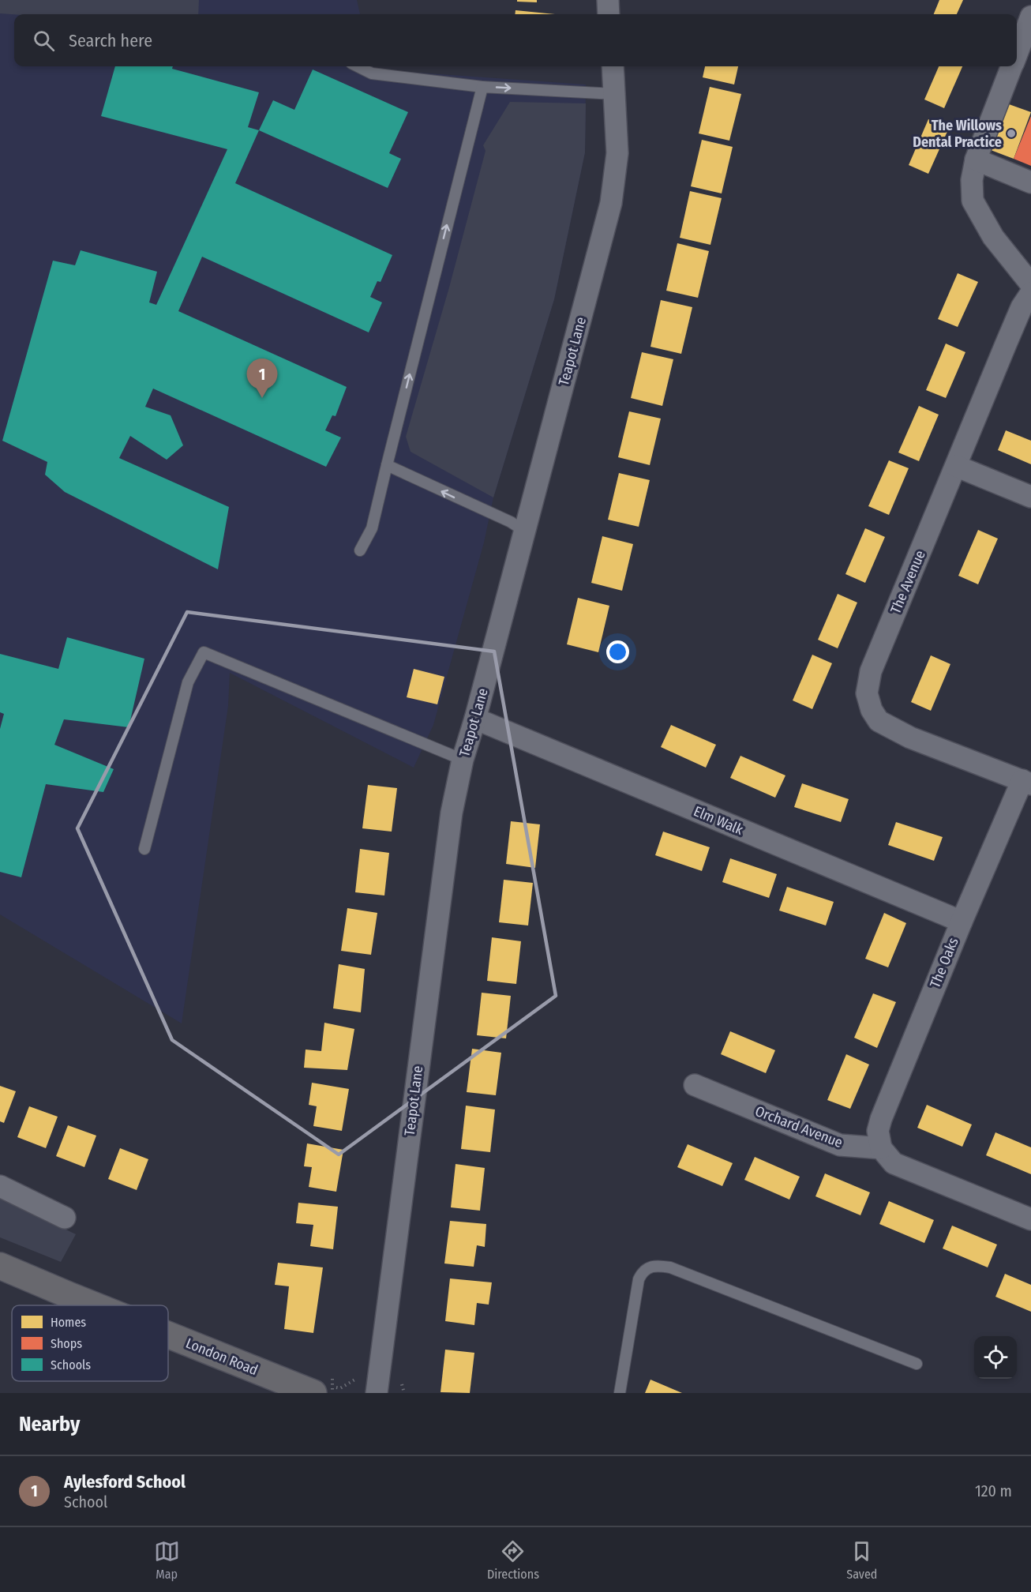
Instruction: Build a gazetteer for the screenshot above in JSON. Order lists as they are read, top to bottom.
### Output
{
  "streets": {
    "main road": ["London Road"],
    "street": [
      "Teapot Lane",
      "The Avenue",
      "Elm Walk",
      "The Oaks",
      "Orchard Avenue"
    ]
  },
  "crossings": [
    ["Teapot Lane", "Elm Walk"],
    ["The Avenue", "The Oaks"],
    ["Elm Walk", "The Oaks"],
    ["The Oaks", "Orchard Avenue"]
  ],
  "places": ["The Willows Dental Practice"],
  "legend": ["Homes", "Shops", "Schools"],
  "page": {
    "search": "Search here",
    "pins": "1",
    "heading": "Nearby",
    "list": [
      {
        "mark": "1",
        "name": "Aylesford School",
        "note": "School",
        "value": "120 m"
      }
    ],
    "nav": ["Map", "Directions", "Saved"]
  }
}
